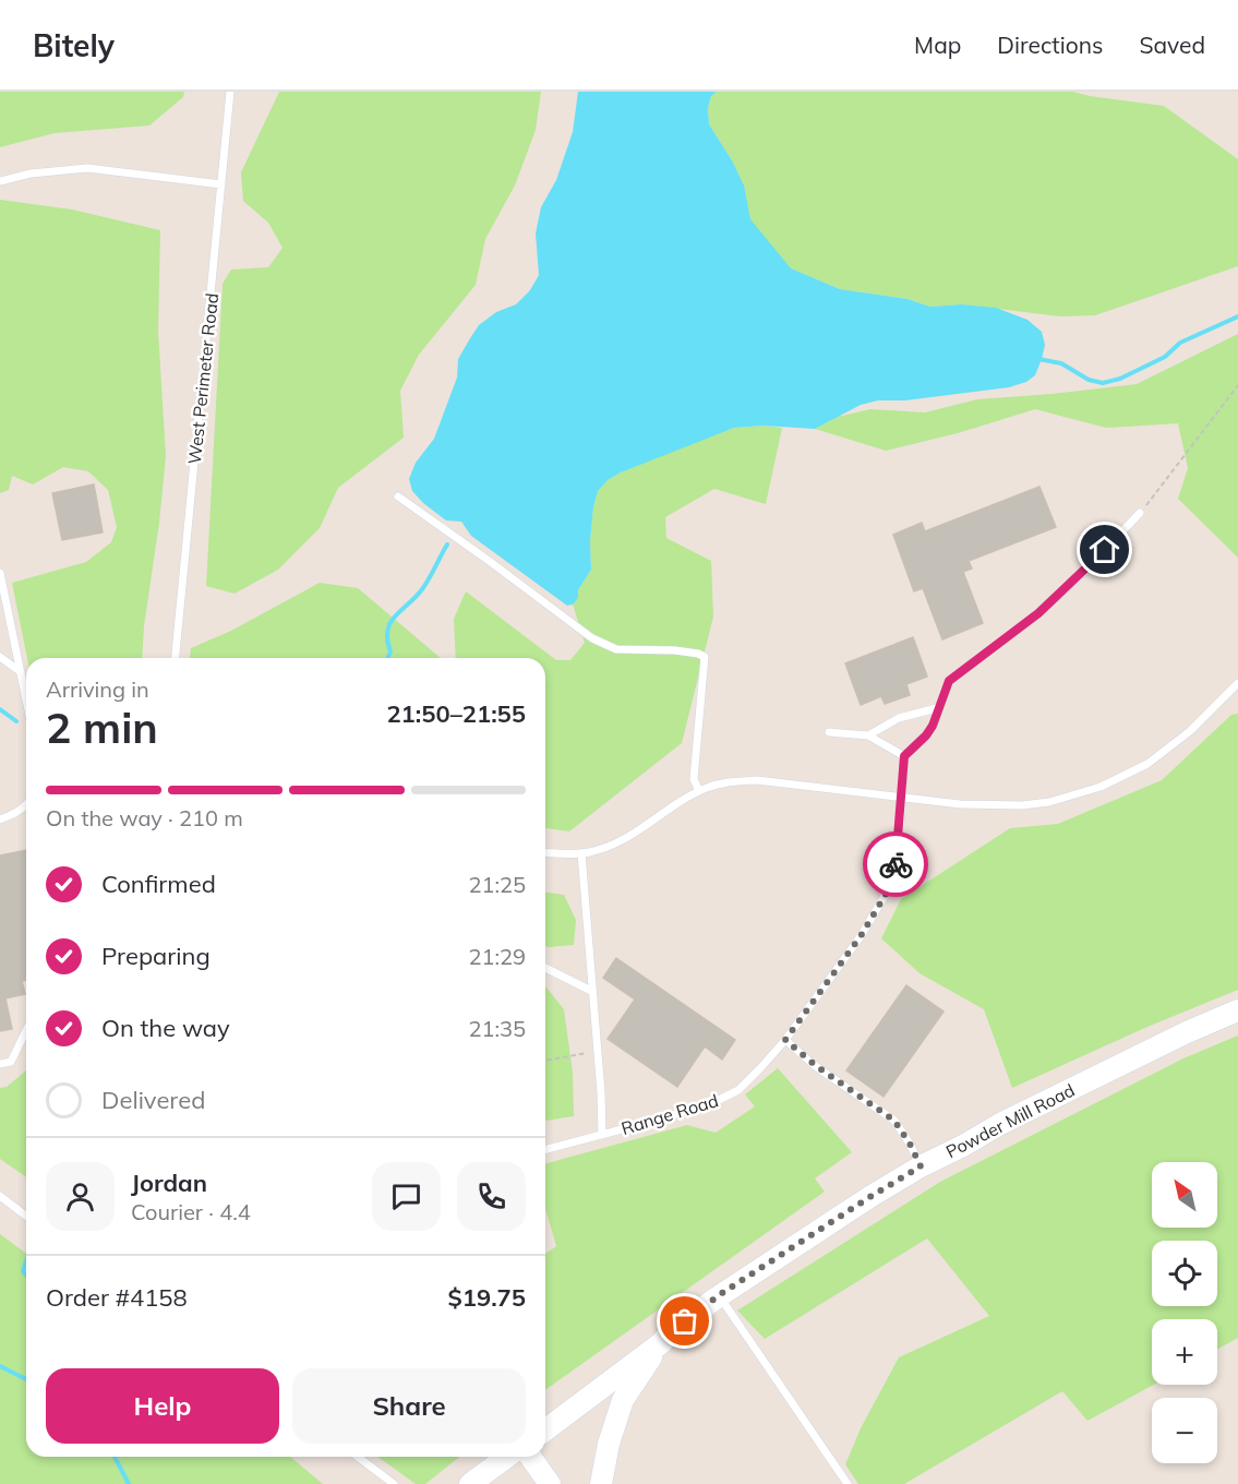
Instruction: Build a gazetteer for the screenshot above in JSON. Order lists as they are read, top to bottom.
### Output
{
  "streets": {
    "main road": ["Powder Mill Road"],
    "lane": ["West Perimeter Road", "Range Road"]
  },
  "north": "top left",
  "page": {
    "header": "Bitely",
    "nav": ["Map", "Directions", "Saved"],
    "heading": ["2 min", "Arriving in", "21:50–21:55"],
    "panel": [
      "Jordan",
      "Courier · 4.4",
      "Order #4158",
      "$19.75"
    ],
    "bar": "On the way · 210 m",
    "list": [
      ["Confirmed", "21:25"],
      ["Preparing", "21:29"],
      ["On the way", "21:35"],
      "Delivered"
    ],
    "map_buttons": ["+", "−"],
    "buttons": ["Help", "Share"]
  }
}
